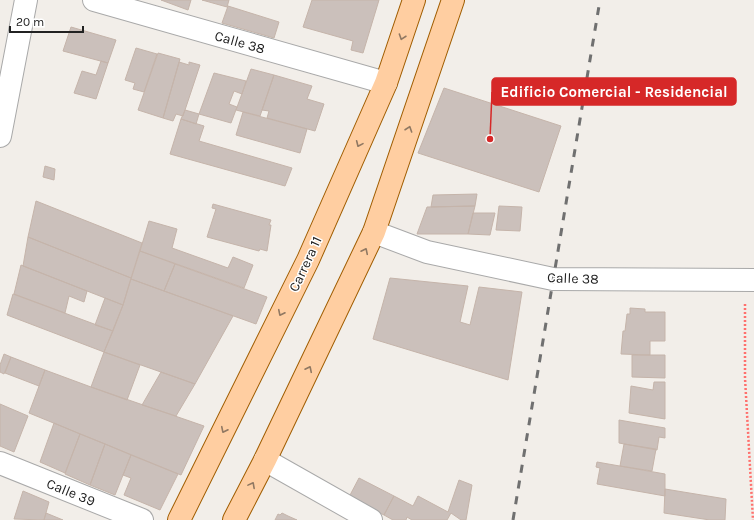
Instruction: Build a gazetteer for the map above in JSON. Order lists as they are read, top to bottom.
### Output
{
  "streets": {
    "main road": ["Carrera 11"],
    "street": ["Calle 38", "Calle 39"]
  },
  "crossings": [
    ["Calle 38", "Carrera 11"]
  ],
  "places": ["Edificio Comercial - Residencial"],
  "scale_bar": "20 m"
}
